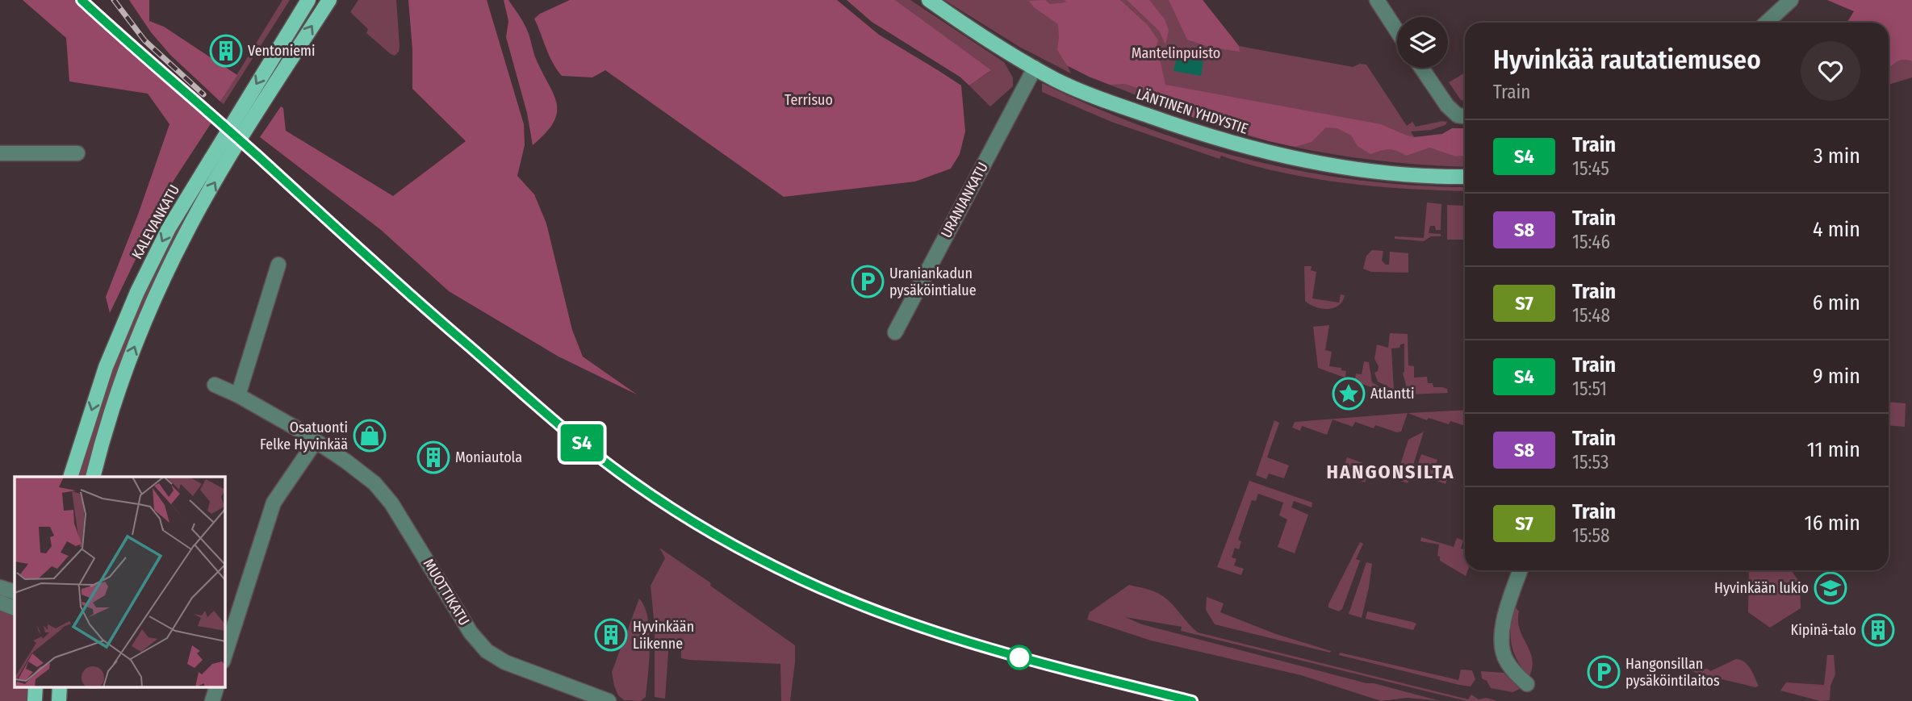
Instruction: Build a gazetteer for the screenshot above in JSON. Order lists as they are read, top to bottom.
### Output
{
  "streets": {
    "main road": ["LÄNTINEN YHDYSTIE", "KALEVANKATU"],
    "street": ["URANIANKATU", "MUOTTIKATU"]
  },
  "crossings": [
    ["LÄNTINEN YHDYSTIE", "URANIANKATU"]
  ],
  "districts": ["HANGONSILTA"],
  "parks": ["Mantelinpuisto", "Terrisuo"],
  "places": {
    "building": [
      "Ventoniemi",
      "Moniautola",
      "Kipinä-talo",
      "Hyvinkään Liikenne"
    ],
    "parking": ["Uraniankadun pysäköintialue", "Hangonsillan pysäköintilaitos"],
    "place": ["Atlantti"],
    "shop": ["Osatuonti Felke Hyvinkää"],
    "school or university": ["Hyvinkään lukio"]
  },
  "page": {
    "on_map": "S4",
    "heading": ["Hyvinkää rautatiemuseo", "Train"],
    "list": [
      {
        "mark": "S4",
        "name": "Train",
        "note": "15:45",
        "value": "3 min"
      },
      {
        "mark": "S8",
        "name": "Train",
        "note": "15:46",
        "value": "4 min"
      },
      {
        "mark": "S7",
        "name": "Train",
        "note": "15:48",
        "value": "6 min"
      },
      {
        "mark": "S4",
        "name": "Train",
        "note": "15:51",
        "value": "9 min"
      },
      {
        "mark": "S8",
        "name": "Train",
        "note": "15:53",
        "value": "11 min"
      },
      {
        "mark": "S7",
        "name": "Train",
        "note": "15:58",
        "value": "16 min"
      }
    ]
  }
}
